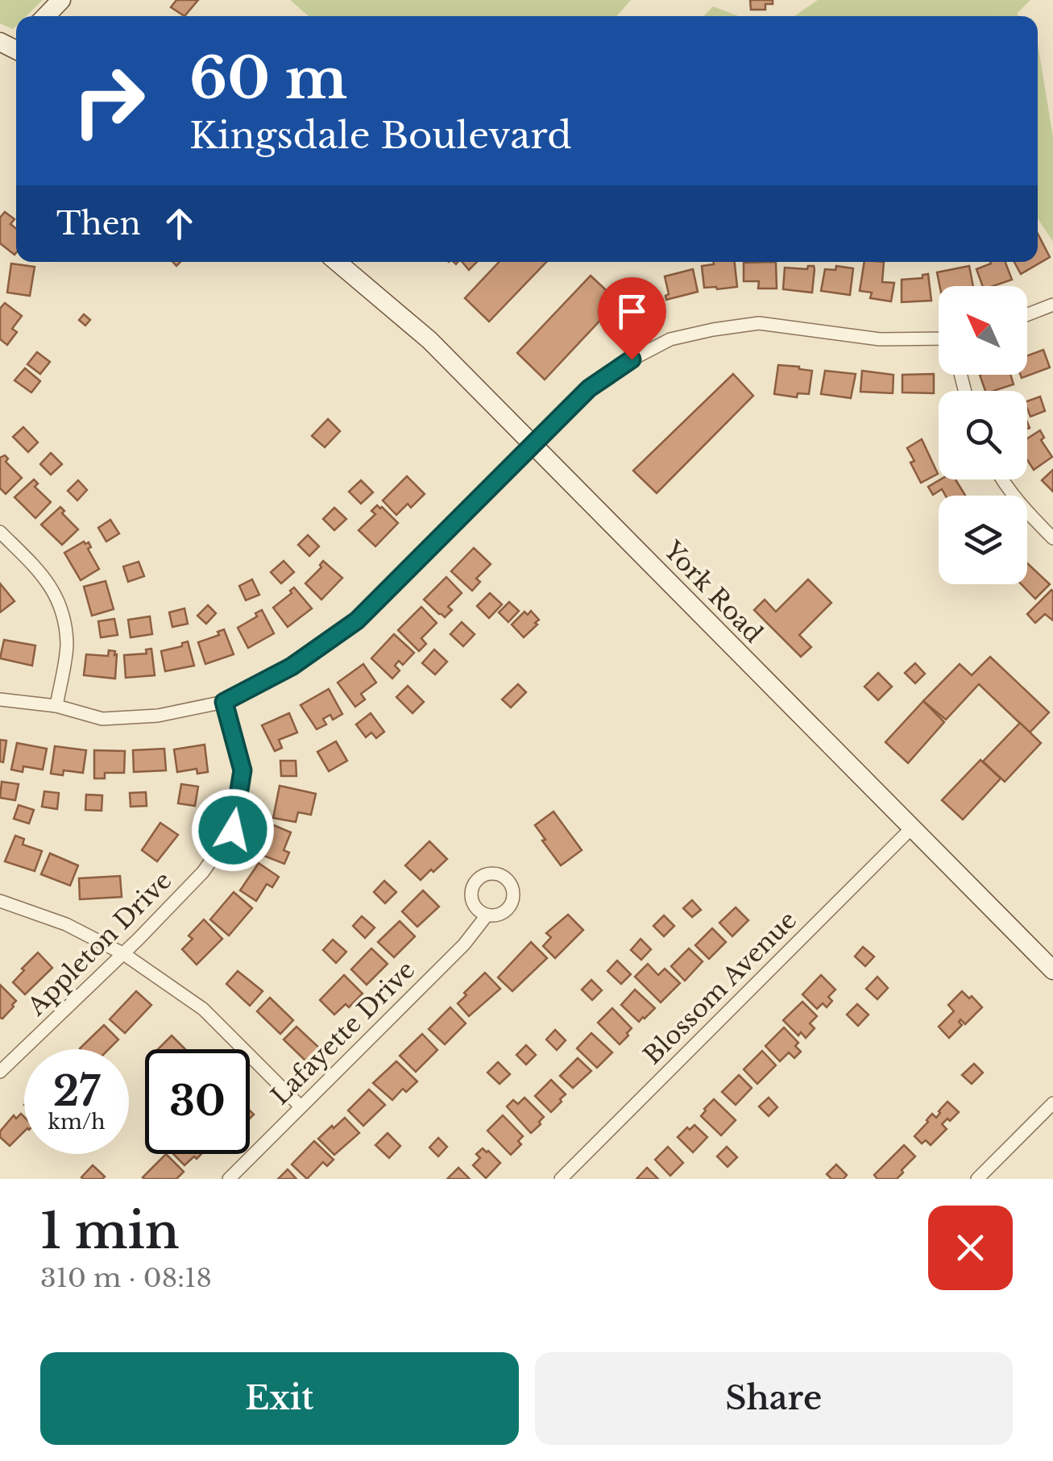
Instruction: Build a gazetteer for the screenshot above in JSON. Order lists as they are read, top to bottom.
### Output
{
  "streets": {
    "main road": ["York Road"],
    "street": ["Appleton Drive", "Blossom Avenue", "Lafayette Drive"]
  },
  "crossings": [
    ["York Road", "Blossom Avenue"]
  ],
  "north": "top left",
  "page": {
    "turn": ["60 m", "Kingsdale Boulevard"],
    "then": "Then",
    "speed": "27 km/h",
    "limit": "30",
    "heading": ["1 min", "310 m · 08:18"],
    "buttons": ["Exit", "Share"]
  }
}
